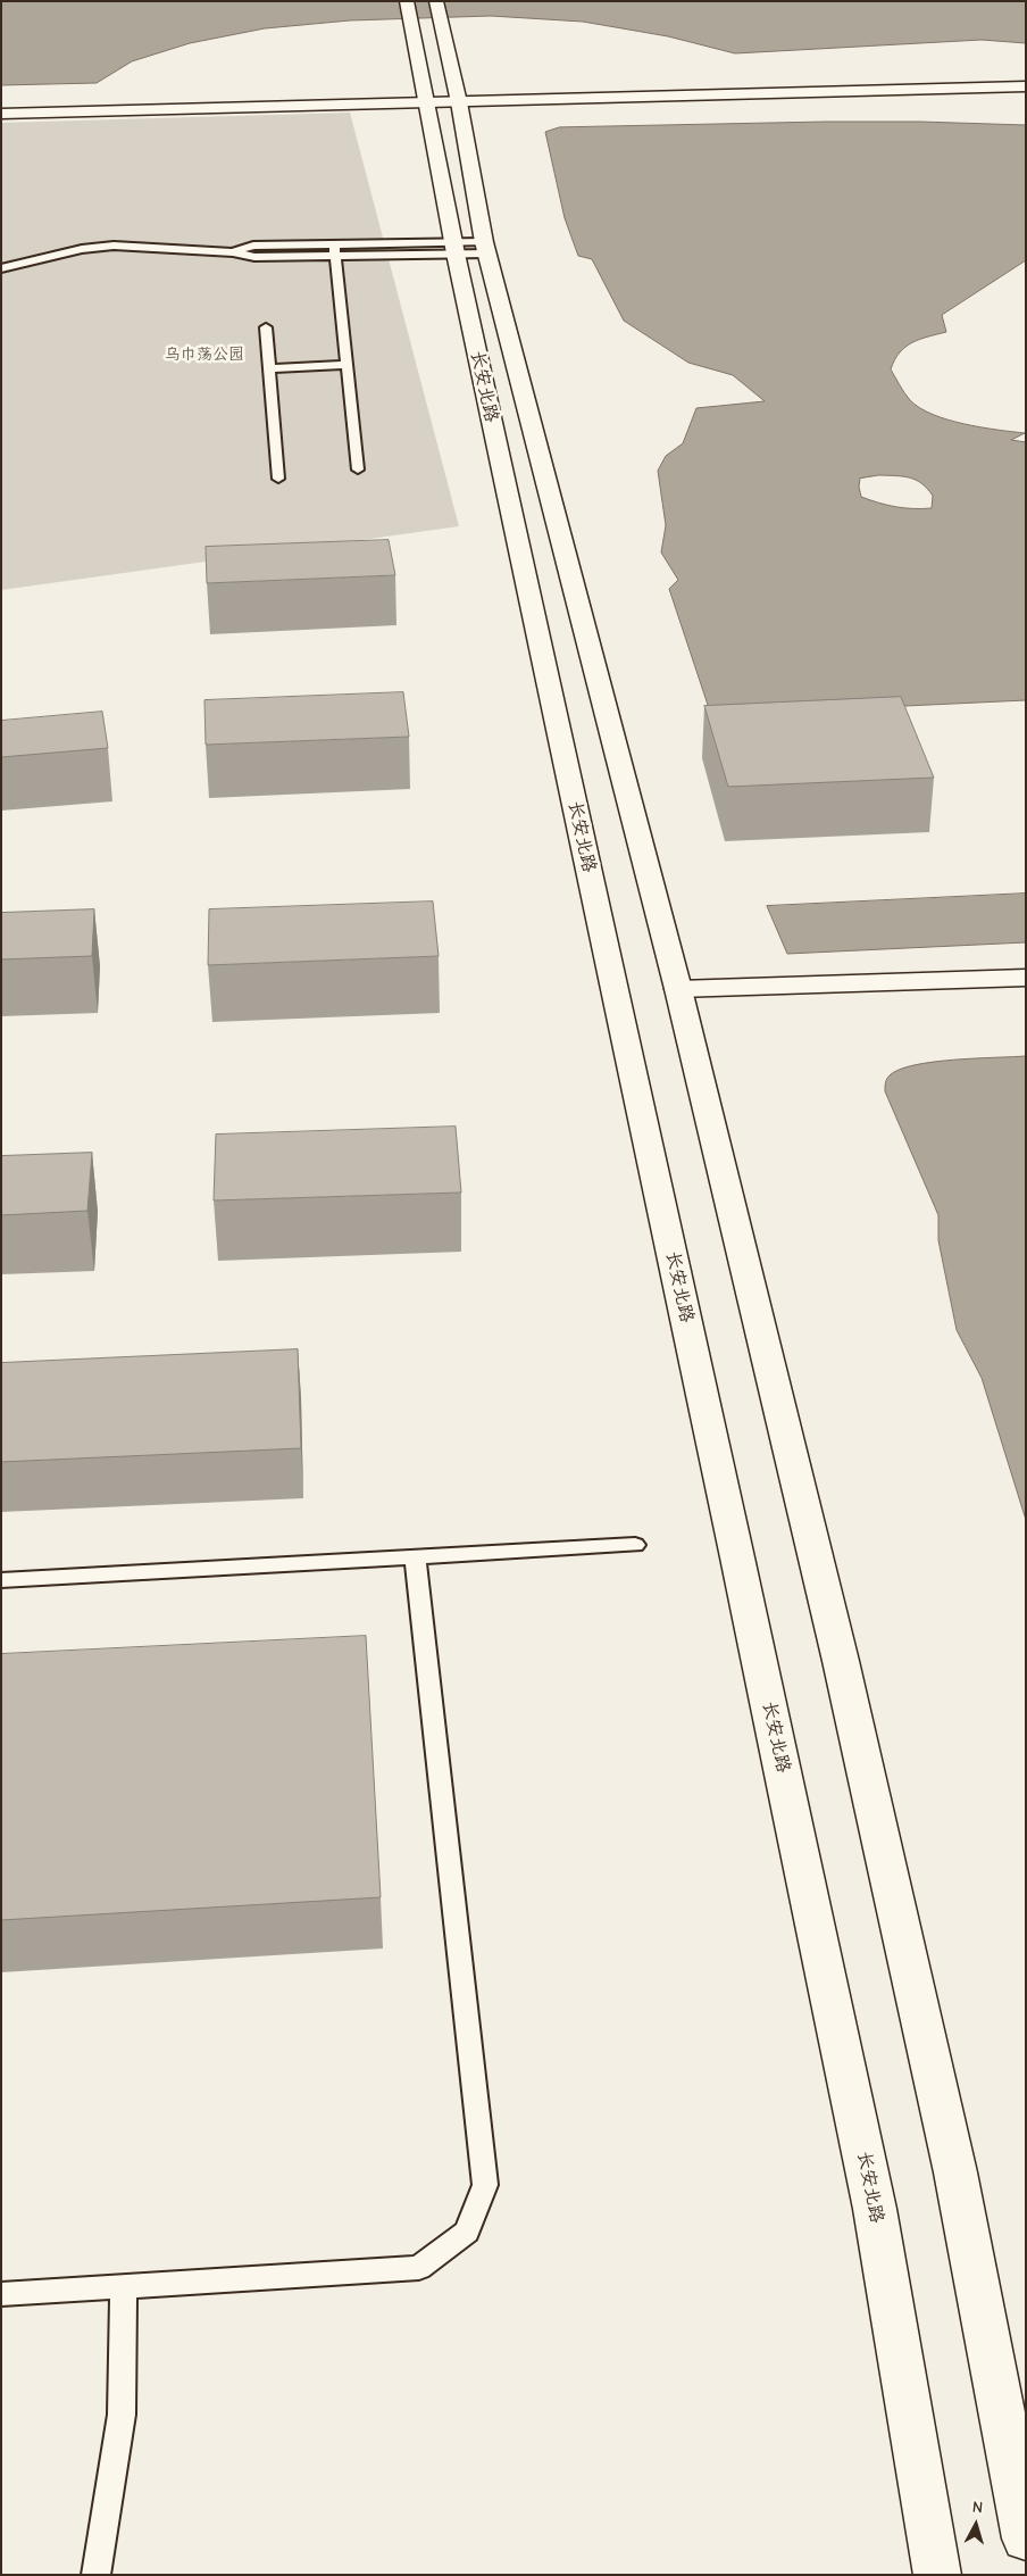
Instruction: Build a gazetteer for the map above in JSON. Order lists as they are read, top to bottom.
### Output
{
  "streets": {
    "main road": ["长安北路"]
  },
  "parks": ["乌巾荡公园"],
  "north": "top"
}
